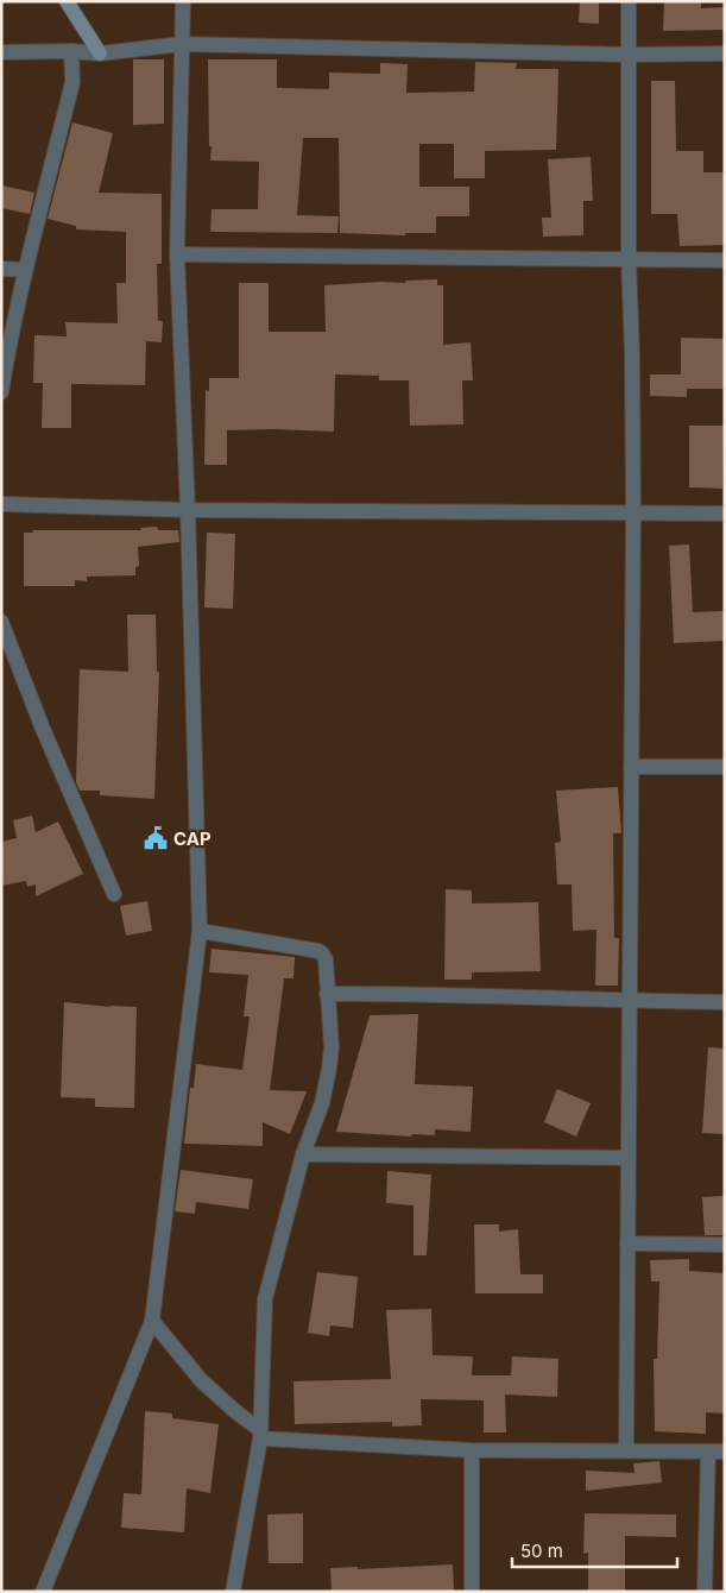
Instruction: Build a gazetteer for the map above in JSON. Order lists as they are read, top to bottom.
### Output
{
  "places": {
    "public building": ["CAP"]
  },
  "scale_bar": "50 m"
}
